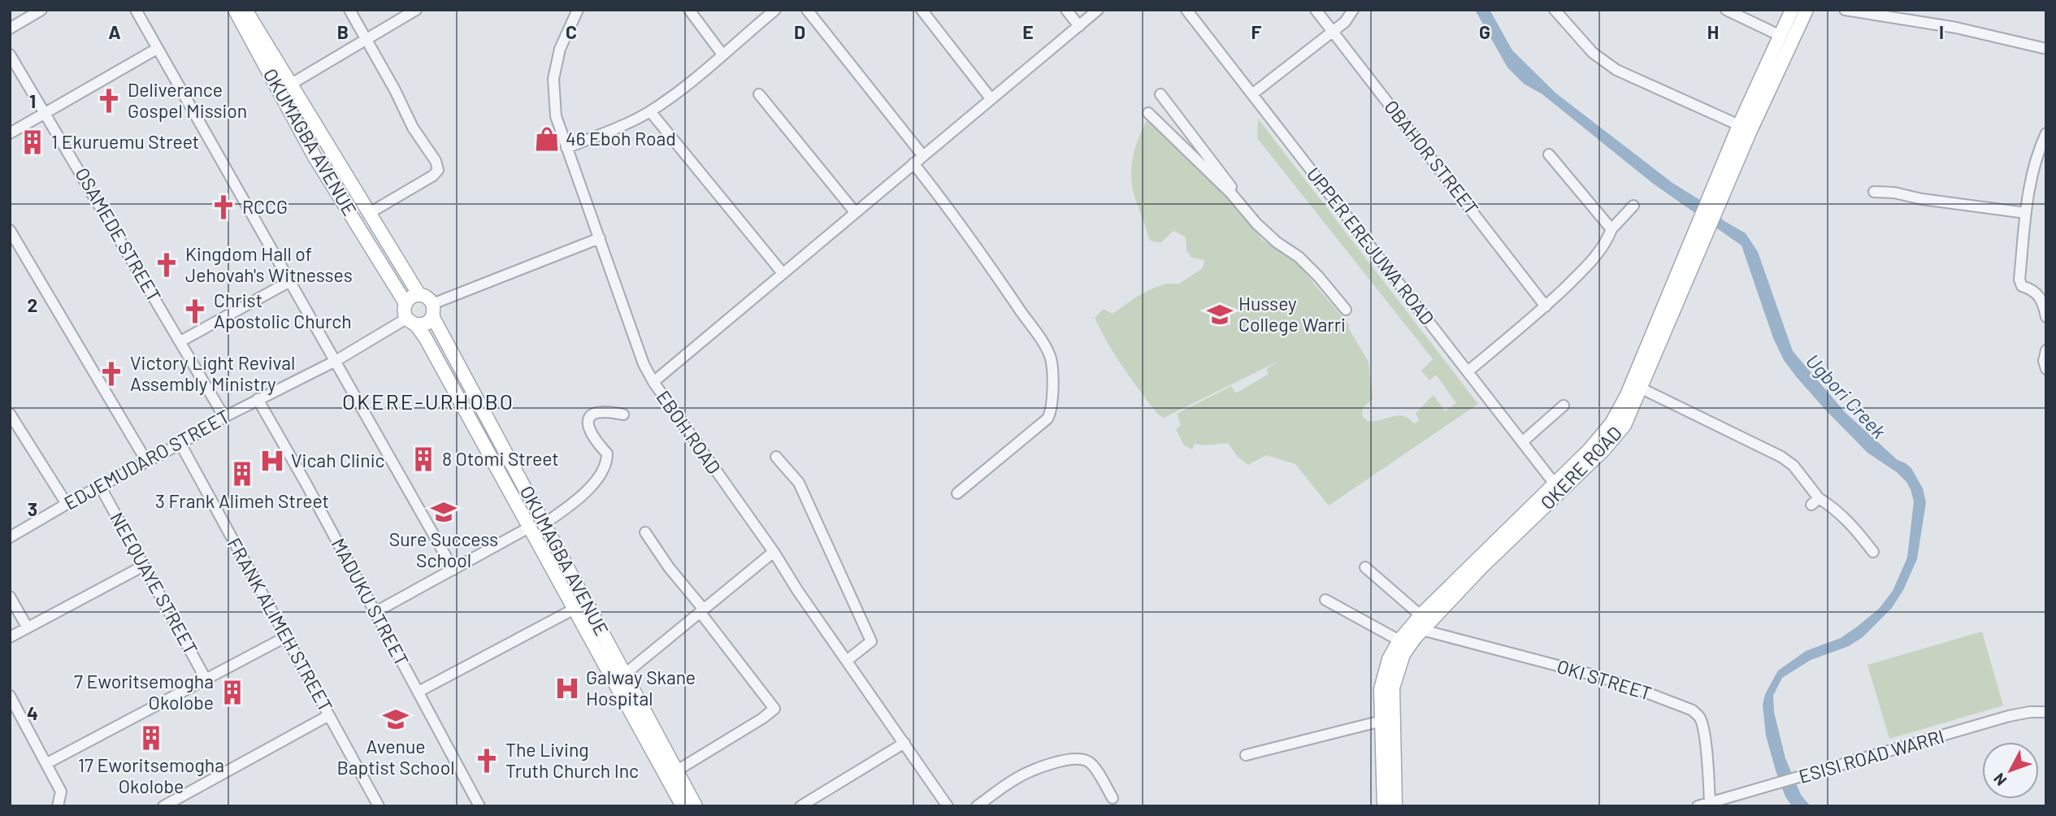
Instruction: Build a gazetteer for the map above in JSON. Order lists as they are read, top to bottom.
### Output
{
  "streets": {
    "main road": ["OKUMAGBA AVENUE", "OKERE ROAD"],
    "street": [
      "OBAHOR STREET",
      "OSAMEDE STREET",
      "UPPER EREJUWA ROAD",
      "EBOH ROAD",
      "EDJEMUDARO STREET",
      "NEEQUAYE STREET",
      "MADUKU STREET",
      "FRANK ALIMEH STREET",
      "OKI STREET",
      "ESISI ROAD WARRI"
    ]
  },
  "crossings": [
    ["OKUMAGBA AVENUE", "EDJEMUDARO STREET"],
    ["OSAMEDE STREET", "EDJEMUDARO STREET"],
    ["UPPER EREJUWA ROAD", "OKERE ROAD"],
    ["EDJEMUDARO STREET", "NEEQUAYE STREET"],
    ["EDJEMUDARO STREET", "MADUKU STREET"],
    ["EDJEMUDARO STREET", "FRANK ALIMEH STREET"],
    ["OKERE ROAD", "OKI STREET"],
    ["OKI STREET", "ESISI ROAD WARRI"]
  ],
  "districts": ["OKERE-URHOBO"],
  "water": ["Ugbori Creek"],
  "places": {
    "church": [
      "Deliverance Gospel Mission",
      "RCCG",
      "Kingdom Hall of Jehovah's Witnesses",
      "Christ Apostolic Church",
      "Victory Light Revival Assembly Ministry",
      "The Living Truth Church Inc"
    ],
    "shop": ["46 Eboh Road"],
    "building": [
      "1 Ekuruemu Street",
      "8 Otomi Street",
      "3 Frank Alimeh Street",
      "7 Eworitsemogha Okolobe",
      "17 Eworitsemogha Okolobe"
    ],
    "school or university": ["Hussey College Warri", "Sure Success School", "Avenue Baptist School"],
    "hospital": ["Vicah Clinic", "Galway Skane Hospital"]
  },
  "north": "bottom left",
  "grid": {
    "columns": [
      "A",
      "B",
      "C",
      "D",
      "E",
      "F",
      "G",
      "H",
      "I"
    ],
    "rows": [
      "1",
      "2",
      "3",
      "4"
    ]
  }
}
